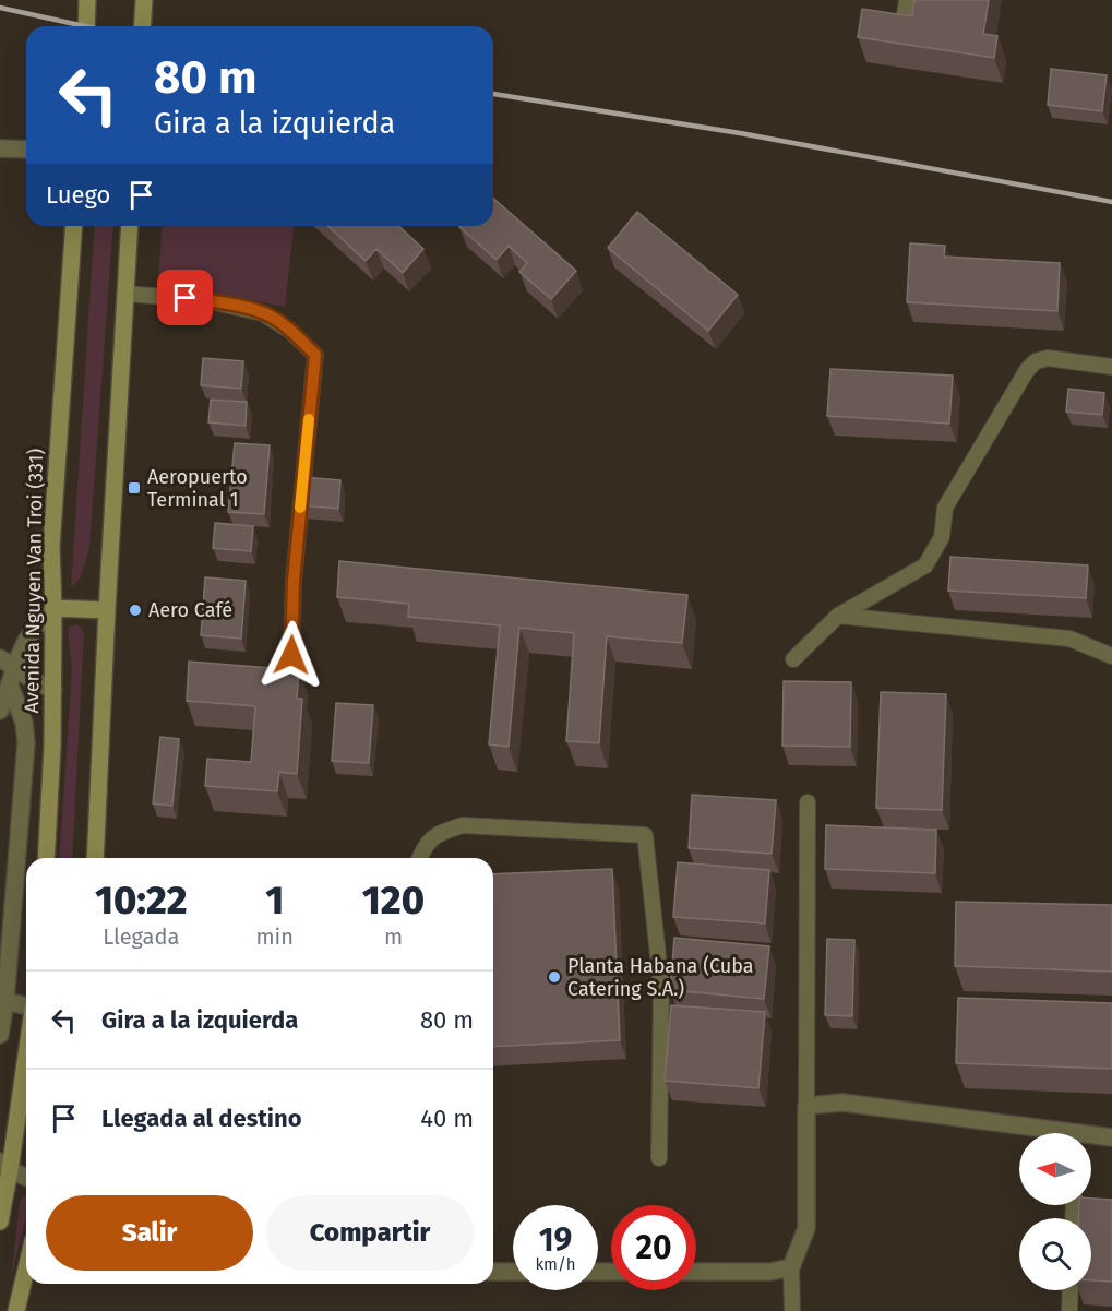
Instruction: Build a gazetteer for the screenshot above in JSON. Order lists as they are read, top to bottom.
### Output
{
  "streets": {
    "main road": ["Avenida Nguyen Van Troi (331)"]
  },
  "places": {
    "transit": ["Aeropuerto Terminal 1"],
    "other": ["Aero Café", "Planta Habana (Cuba Catering S.A.)"]
  },
  "north": "left",
  "page": {
    "turn": ["80 m", "Gira a la izquierda"],
    "then": "Luego",
    "eta": [
      "10:22",
      "Llegada",
      "1",
      "min",
      "120",
      "m"
    ],
    "list": [
      {
        "name": "Gira a la izquierda",
        "value": "80 m"
      },
      {
        "name": "Llegada al destino",
        "value": "40 m"
      }
    ],
    "buttons": ["Salir", "Compartir"],
    "speed": "19 km/h",
    "limit": "20"
  }
}
